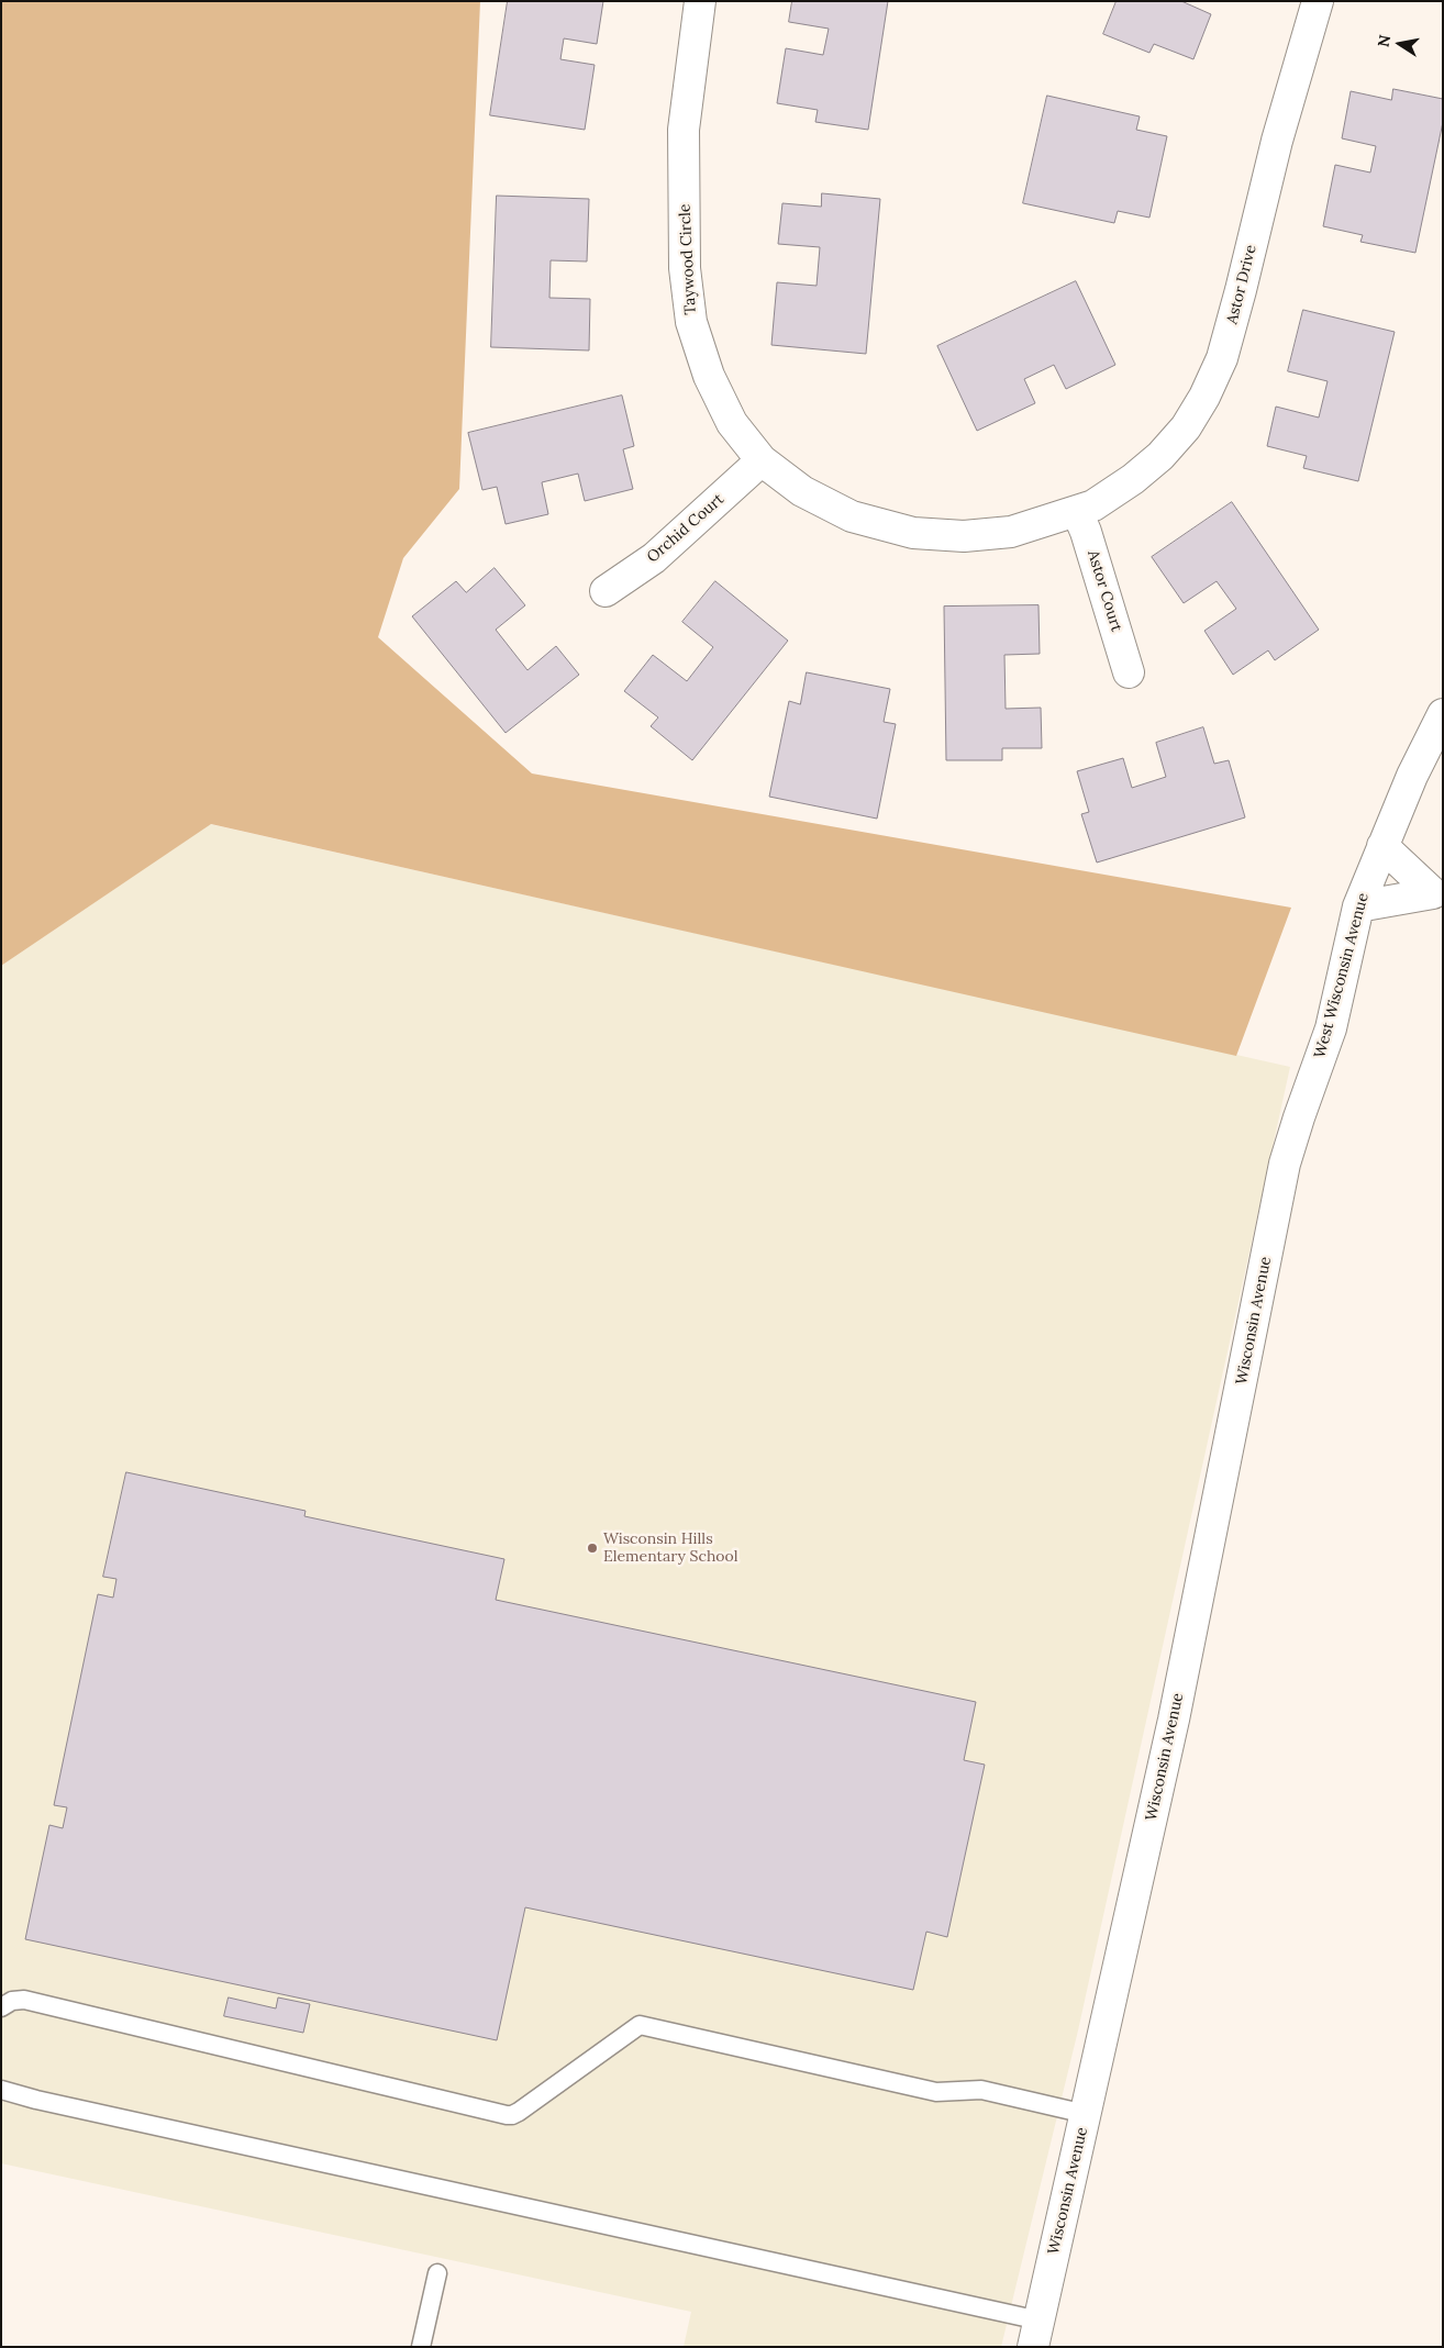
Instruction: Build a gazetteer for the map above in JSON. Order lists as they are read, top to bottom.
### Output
{
  "streets": {
    "street": [
      "Taywood Circle",
      "Astor Drive",
      "Orchid Court",
      "Astor Court",
      "West Wisconsin Avenue",
      "Wisconsin Avenue"
    ]
  },
  "crossings": [
    ["Taywood Circle", "Astor Drive"],
    ["Taywood Circle", "Orchid Court"],
    ["Taywood Circle", "Astor Court"],
    ["Astor Drive", "Astor Court"],
    ["West Wisconsin Avenue", "Wisconsin Avenue"]
  ],
  "places": ["Wisconsin Hills Elementary School"],
  "north": "left"
}
